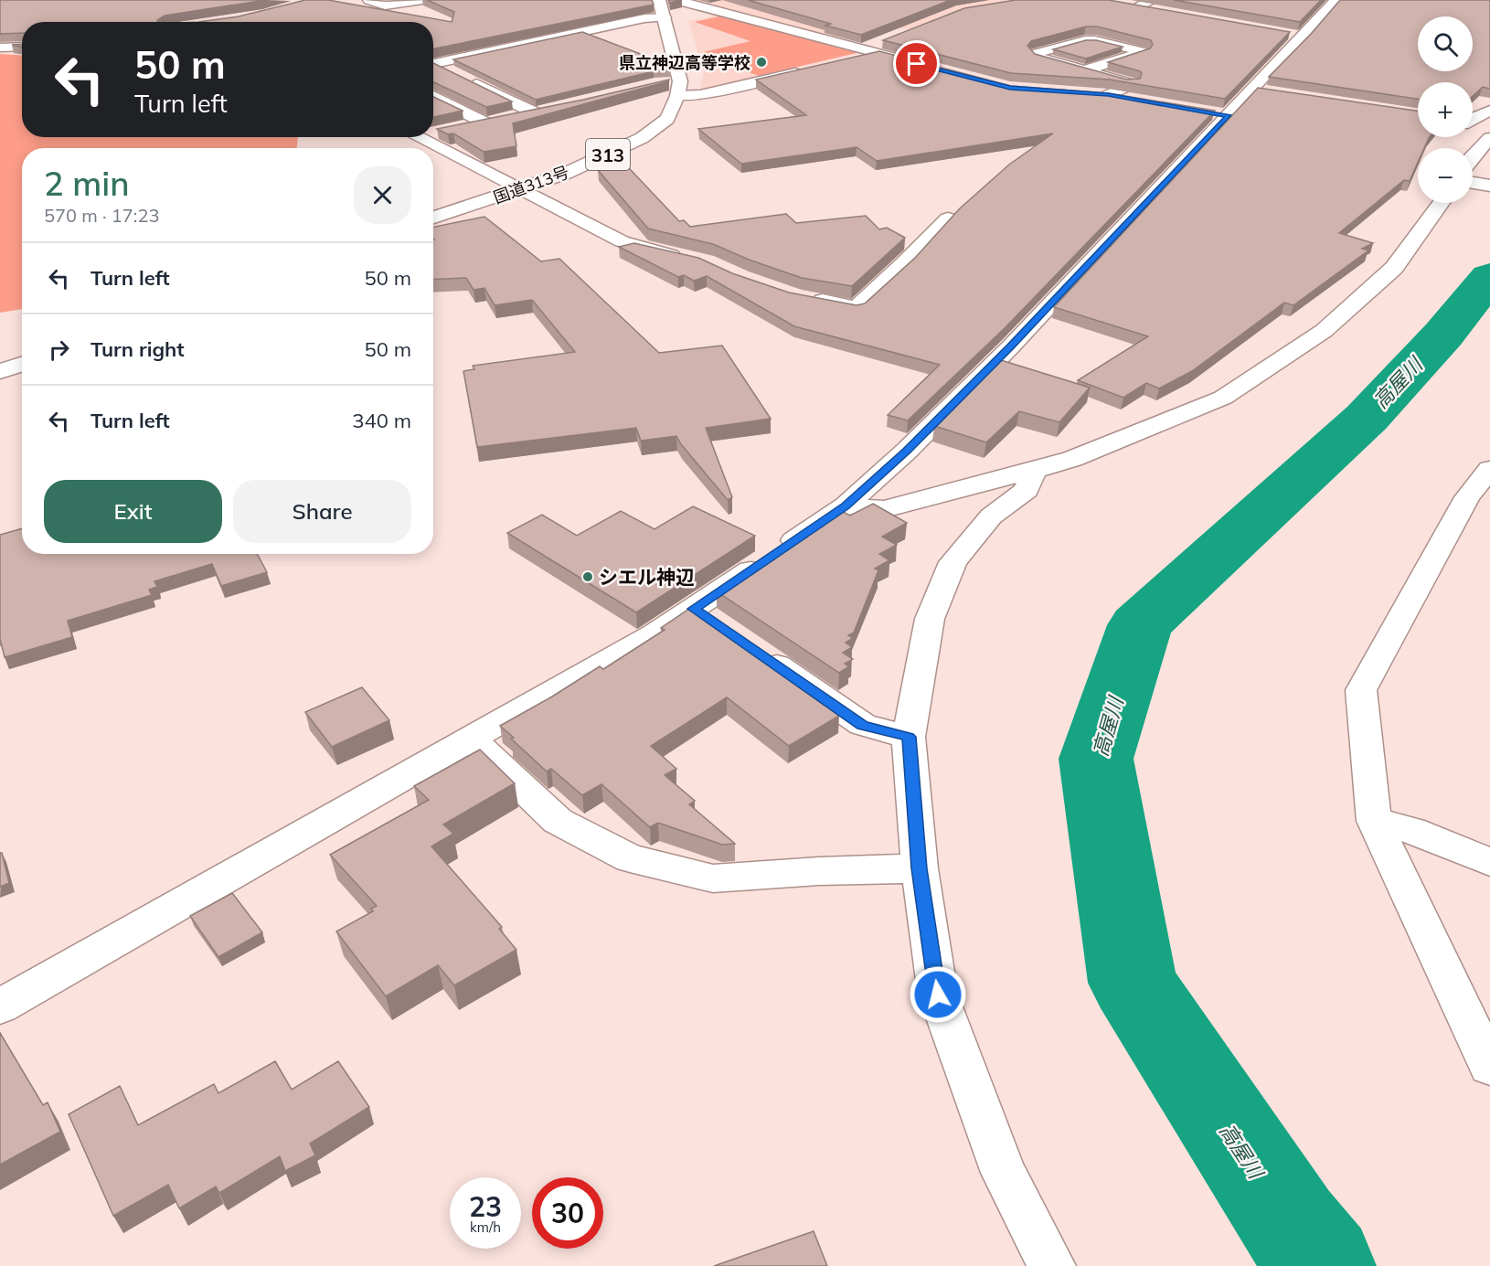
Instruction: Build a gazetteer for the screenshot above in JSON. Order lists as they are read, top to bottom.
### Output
{
  "streets": {
    "main road": ["313", "国道313号"]
  },
  "water": ["高屋川"],
  "places": ["県立神辺高等学校", "シエル神辺"],
  "page": {
    "map_buttons": ["+", "−"],
    "turn": ["50 m", "Turn left"],
    "heading": ["2 min", "570 m · 17:23"],
    "list": [
      {
        "name": "Turn left",
        "value": "50 m"
      },
      {
        "name": "Turn right",
        "value": "50 m"
      },
      {
        "name": "Turn left",
        "value": "340 m"
      }
    ],
    "buttons": ["Exit", "Share"],
    "speed": "23 km/h",
    "limit": "30"
  }
}
